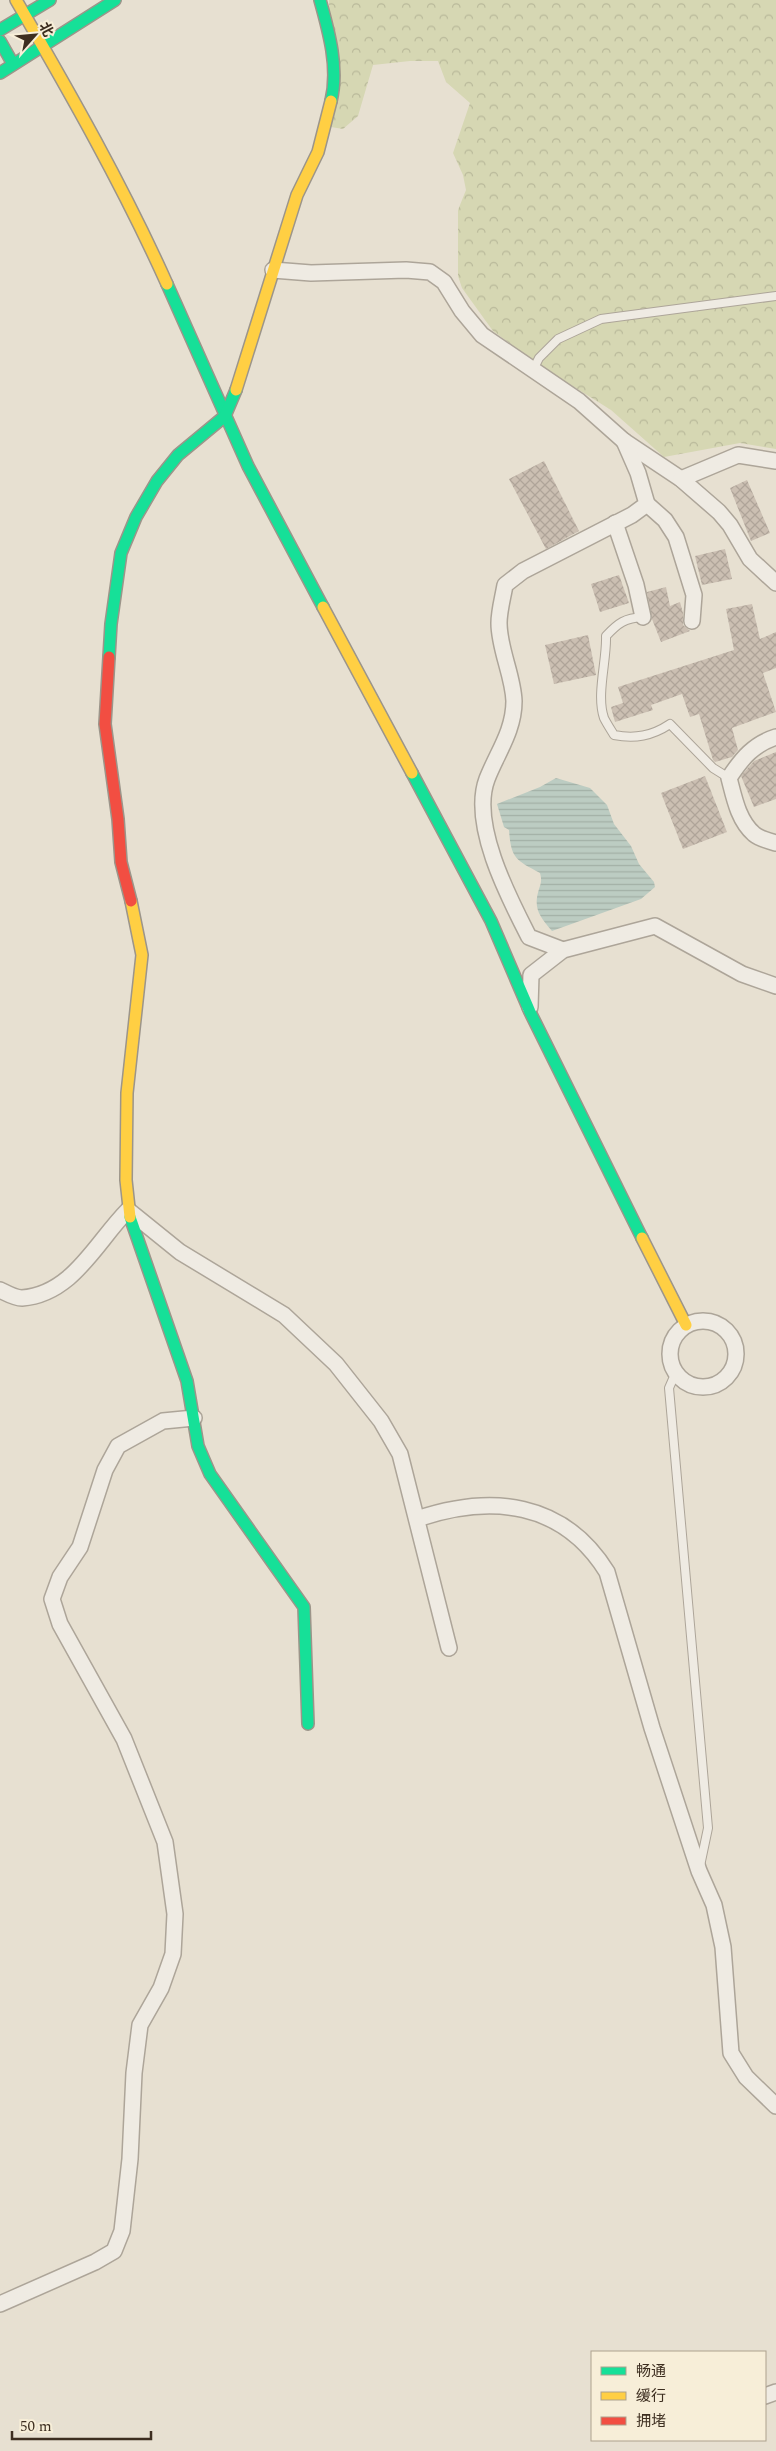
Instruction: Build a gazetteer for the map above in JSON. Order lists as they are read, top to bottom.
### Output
{
  "legend": ["畅通", "缓行", "拥堵"],
  "scale_bar": "50 m",
  "north": "top right"
}
